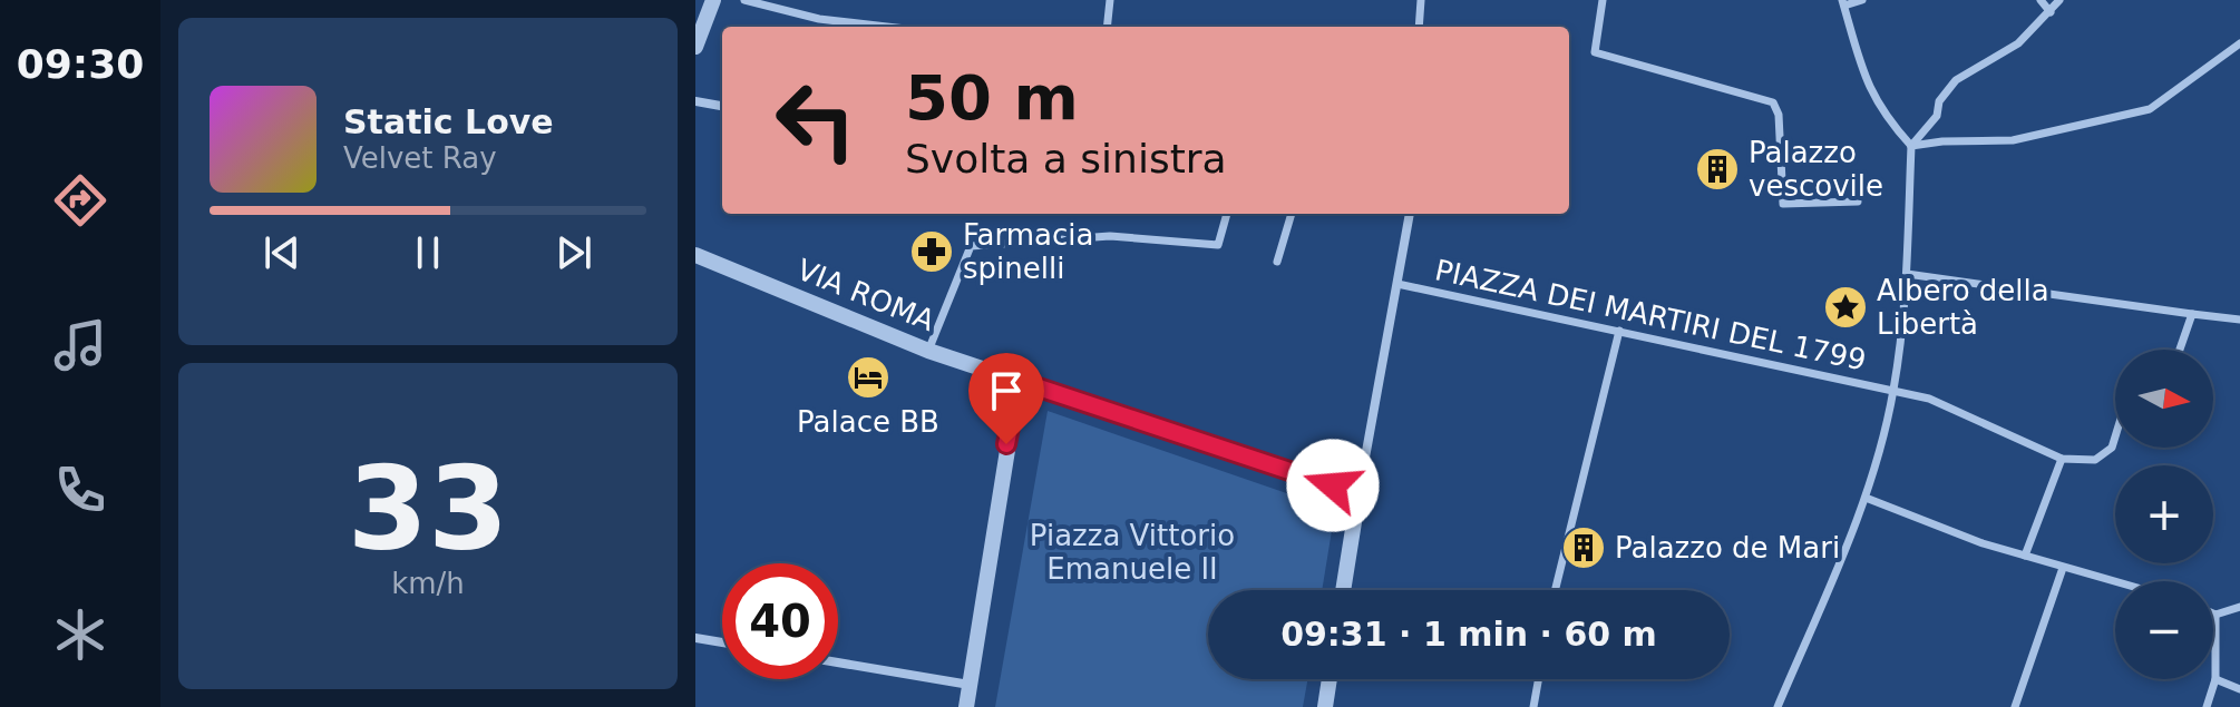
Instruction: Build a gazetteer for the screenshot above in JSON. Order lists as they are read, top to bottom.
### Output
{
  "streets": {
    "street": ["VIA ROMA", "PIAZZA DEI MARTIRI DEL 1799"]
  },
  "parks": ["Piazza Vittorio Emanuele II"],
  "places": {
    "building": ["Palazzo vescovile", "Palazzo de Mari"],
    "pharmacy": ["Farmacia spinelli"],
    "place": ["Albero della Libertà"],
    "hotel": ["Palace BB"]
  },
  "north": "right",
  "page": {
    "tabs": "09:30",
    "turn": ["50 m", "Svolta a sinistra"],
    "song": ["Static Love", "Velvet Ray"],
    "map_buttons": ["+", "−"],
    "tile": ["33", "km/h"],
    "limit": "40",
    "trip": "09:31 · 1 min · 60 m"
  }
}
